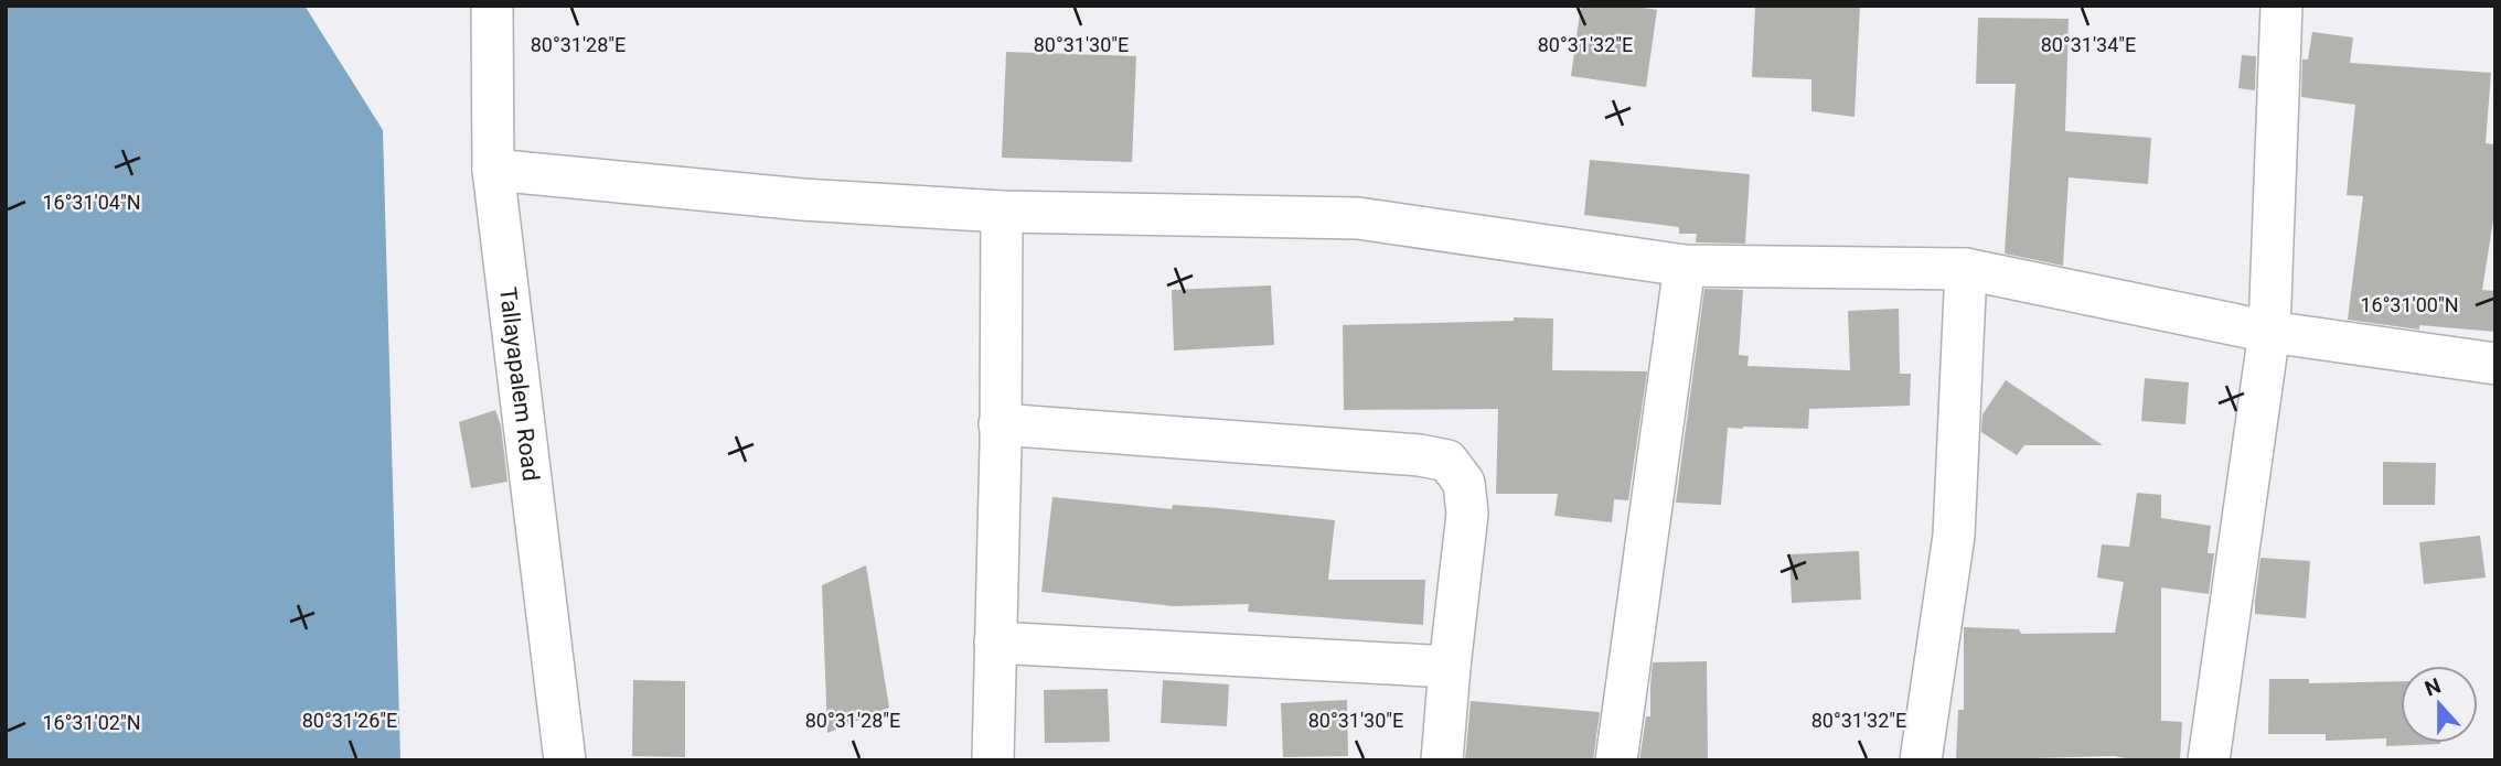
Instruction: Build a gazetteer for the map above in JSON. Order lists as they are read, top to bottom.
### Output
{
  "streets": {
    "street": ["Tallayapalem Road"]
  },
  "north": "top",
  "coordinates": [
    "80°31'28\"E",
    "80°31'30\"E",
    "80°31'32\"E",
    "80°31'34\"E",
    "16°31'04\"N",
    "16°31'00\"N",
    "80°31'26\"E",
    "16°31'02\"N"
  ]
}
